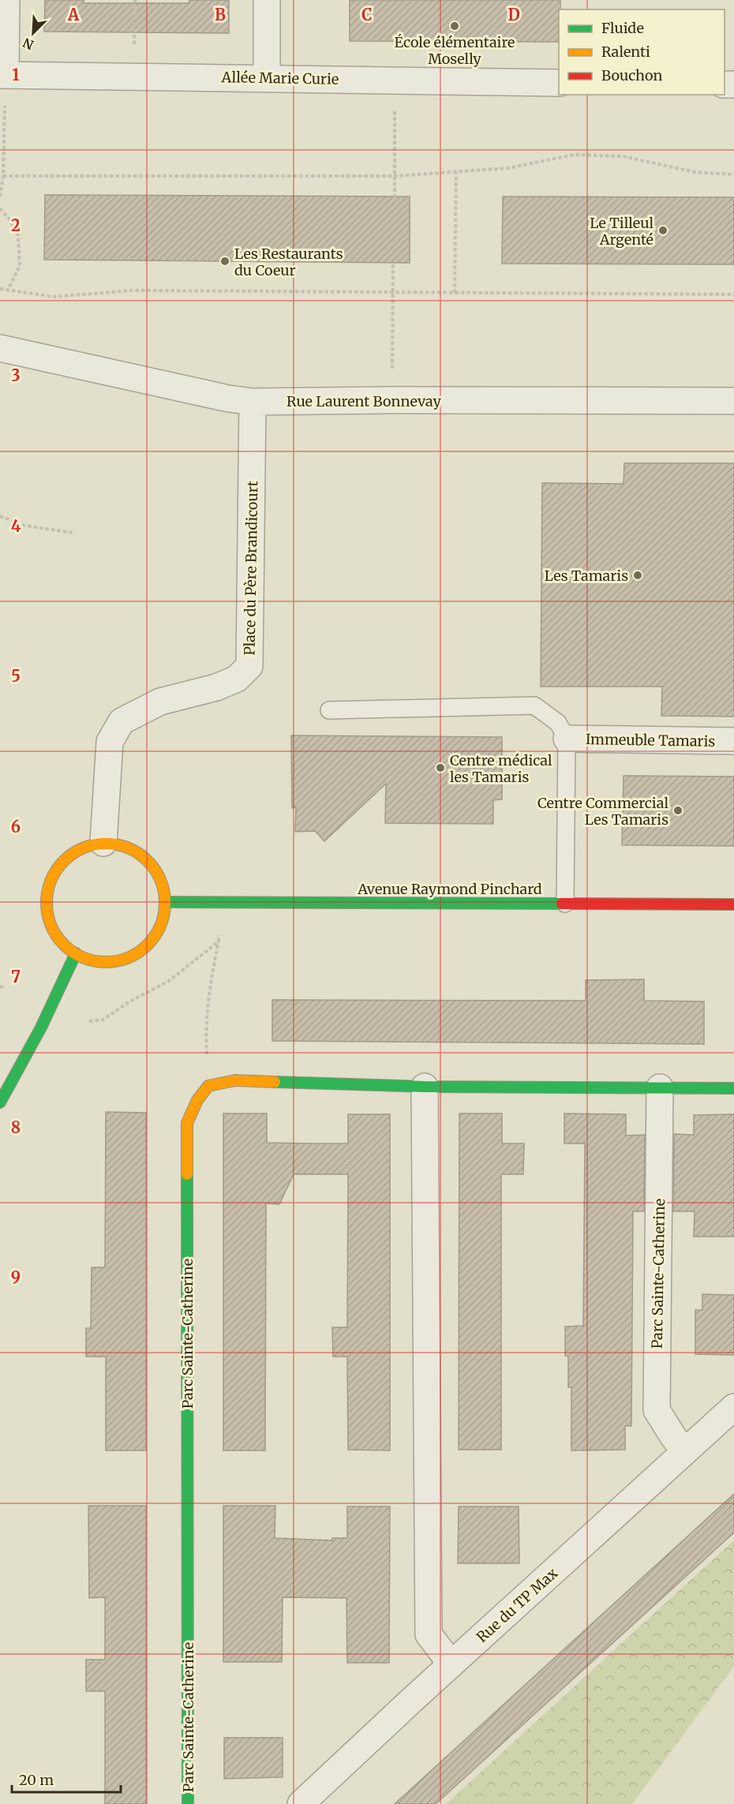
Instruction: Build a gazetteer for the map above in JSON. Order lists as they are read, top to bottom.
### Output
{
  "streets": {
    "street": [
      "Allée Marie Curie",
      "Rue Laurent Bonnevay",
      "Place du Père Brandicourt",
      "Immeuble Tamaris",
      "Avenue Raymond Pinchard",
      "Parc Sainte-Catherine",
      "Rue du TP Max"
    ]
  },
  "crossings": [
    ["Rue Laurent Bonnevay", "Place du Père Brandicourt"],
    ["Place du Père Brandicourt", "Avenue Raymond Pinchard"],
    ["Parc Sainte-Catherine", "Rue du TP Max"]
  ],
  "places": [
    "École élémentaire Moselly",
    "Le Tilleul Argenté",
    "Les Restaurants du Coeur",
    "Les Tamaris",
    "Centre médical les Tamaris",
    "Centre Commercial Les Tamaris"
  ],
  "legend": ["Fluide", "Ralenti", "Bouchon"],
  "scale_bar": "20 m",
  "north": "bottom left",
  "grid": {
    "columns": [
      "A",
      "B",
      "C",
      "D"
    ],
    "rows": [
      "1",
      "2",
      "3",
      "4",
      "5",
      "6",
      "7",
      "8",
      "9"
    ]
  }
}
